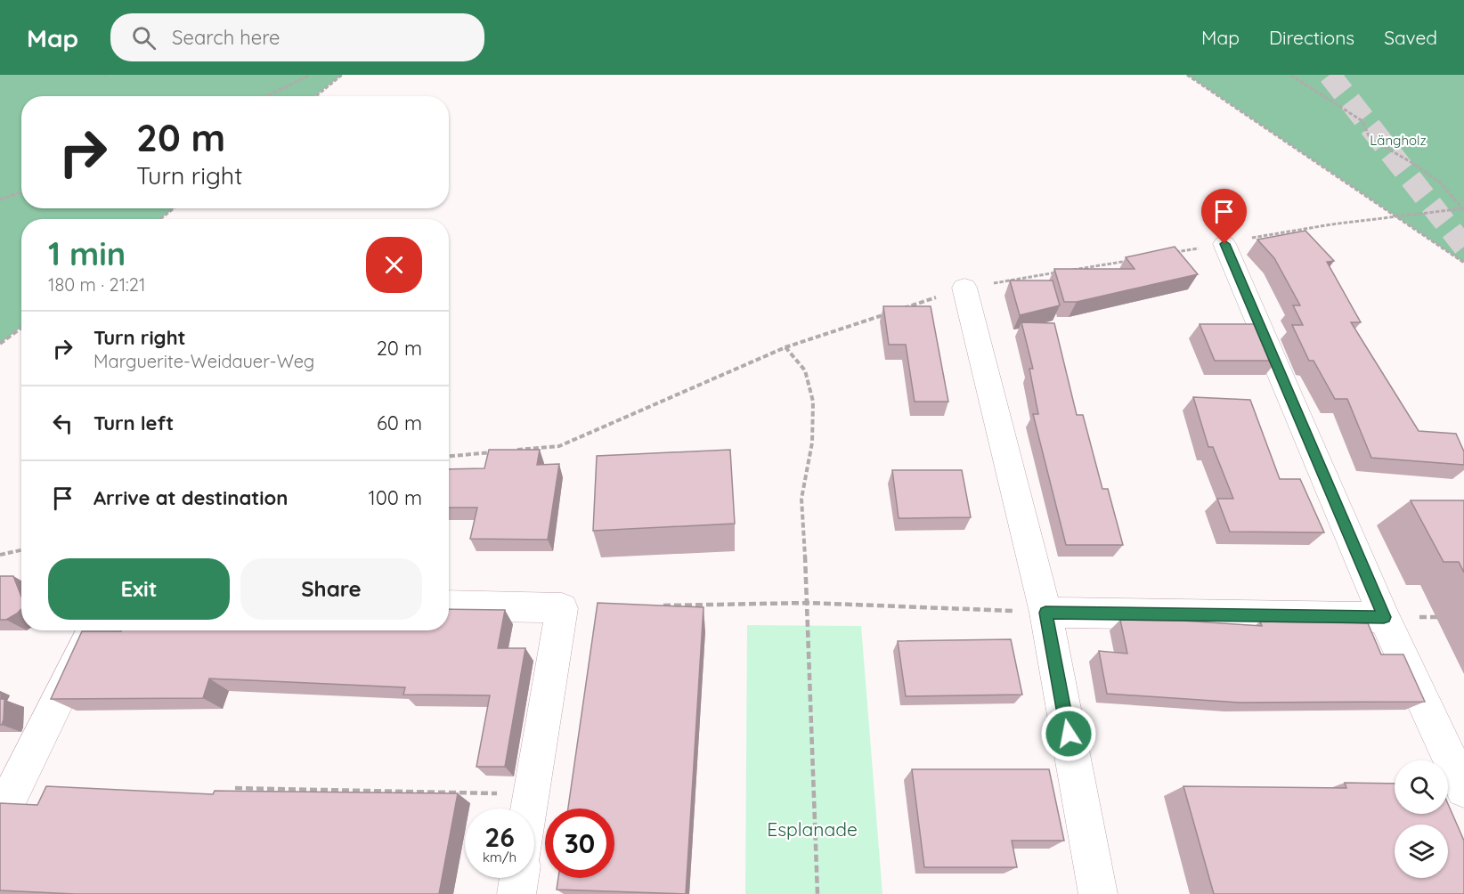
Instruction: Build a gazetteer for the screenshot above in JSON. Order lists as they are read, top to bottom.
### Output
{
  "parks": ["Längholz", "Esplanade"],
  "page": {
    "header": "Map",
    "search": "Search here",
    "nav": ["Map", "Directions", "Saved"],
    "turn": ["20 m", "Turn right"],
    "heading": ["1 min", "180 m · 21:21"],
    "list": [
      {
        "name": "Turn right",
        "note": "Marguerite-Weidauer-Weg",
        "value": "20 m"
      },
      {
        "name": "Turn left",
        "value": "60 m"
      },
      {
        "name": "Arrive at destination",
        "value": "100 m"
      }
    ],
    "buttons": ["Exit", "Share"],
    "speed": "26 km/h",
    "limit": "30"
  }
}
